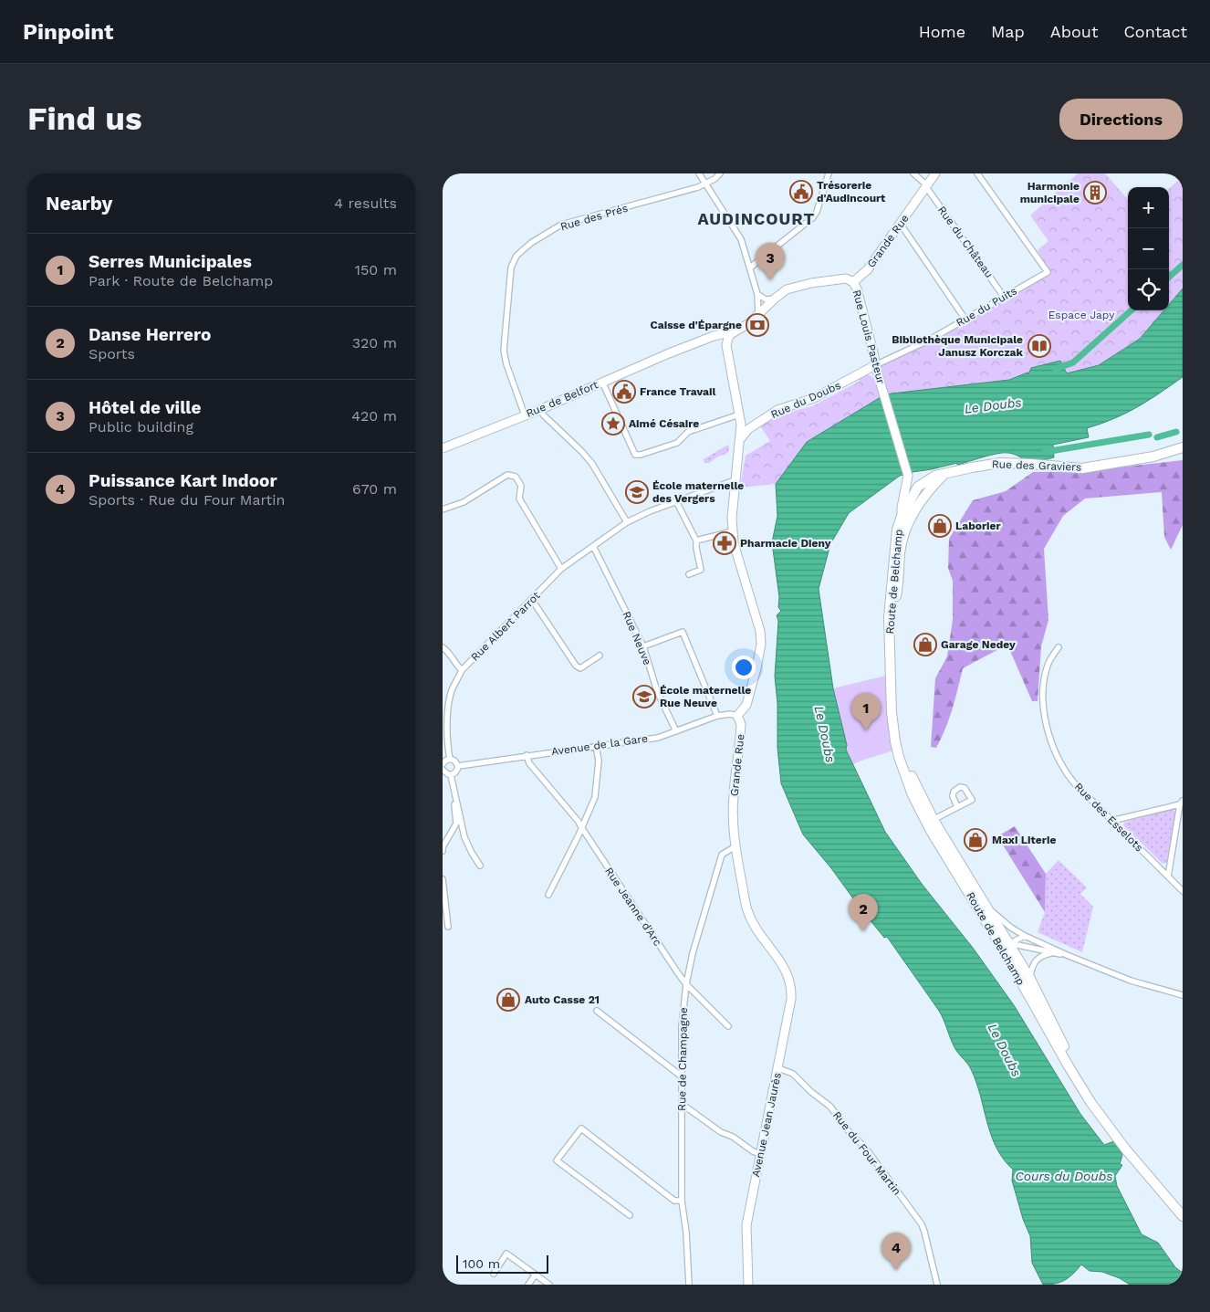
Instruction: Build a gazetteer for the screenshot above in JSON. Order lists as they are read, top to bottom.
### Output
{
  "streets": {
    "main road": ["Rue des Graviers", "Route de Belchamp"],
    "street": [
      "Rue des Prés",
      "Grande Rue",
      "Rue du Château",
      "Rue du Puits",
      "Rue Louis Pasteur",
      "Rue de Belfort",
      "Rue du Doubs",
      "Rue Albert Parrot",
      "Rue Neuve",
      "Avenue de la Gare",
      "Rue des Esselots",
      "Rue Jeanne d'Arc",
      "Rue de Champagne",
      "Avenue Jean Jaurès",
      "Rue du Four Martin"
    ]
  },
  "crossings": [
    ["Rue des Prés", "Rue de Belfort"],
    ["Grande Rue", "Rue du Château"],
    ["Grande Rue", "Rue Louis Pasteur"],
    ["Grande Rue", "Avenue de la Gare"],
    ["Grande Rue", "Rue de Champagne"],
    ["Grande Rue", "Avenue Jean Jaurès"],
    ["Rue du Château", "Rue du Puits"],
    ["Rue du Puits", "Rue Louis Pasteur"],
    ["Rue du Puits", "Rue du Doubs"],
    ["Rue Louis Pasteur", "Rue du Doubs"],
    ["Rue des Graviers", "Route de Belchamp"],
    ["Rue Albert Parrot", "Rue Neuve"],
    ["Rue Neuve", "Avenue de la Gare"],
    ["Avenue de la Gare", "Rue Jeanne d'Arc"],
    ["Rue Jeanne d'Arc", "Rue de Champagne"],
    ["Avenue Jean Jaurès", "Rue du Four Martin"]
  ],
  "districts": ["AUDINCOURT"],
  "water": ["Le Doubs", "Cours du Doubs"],
  "parks": ["Espace Japy"],
  "places": {
    "public building": ["Trésorerie d'Audincourt", "France Travail"],
    "building": ["Harmonie municipale"],
    "bank": ["Caisse d'Épargne"],
    "library": ["Bibliothèque Municipale Janusz Korczak"],
    "place": ["Aimé Césaire"],
    "school or university": ["École maternelle des Vergers", "École maternelle Rue Neuve"],
    "shop": [
      "Laborier",
      "Garage Nedey",
      "Maxi Literie",
      "Auto Casse 21"
    ],
    "pharmacy": ["Pharmacie Dieny"]
  },
  "scale_bar": "100 m",
  "page": {
    "header": "Pinpoint",
    "nav": [
      "Home",
      "Map",
      "About",
      "Contact"
    ],
    "buttons": "Directions",
    "title": "Find us",
    "heading": ["Nearby", "4 results"],
    "map_buttons": ["+", "−"],
    "list": [
      {
        "mark": "1",
        "name": "Serres Municipales",
        "note": "Park · Route de Belchamp",
        "value": "150 m"
      },
      {
        "mark": "2",
        "name": "Danse Herrero",
        "note": "Sports",
        "value": "320 m"
      },
      {
        "mark": "3",
        "name": "Hôtel de ville",
        "note": "Public building",
        "value": "420 m"
      },
      {
        "mark": "4",
        "name": "Puissance Kart Indoor",
        "note": "Sports · Rue du Four Martin",
        "value": "670 m"
      }
    ],
    "pins": [
      "3",
      "1",
      "2",
      "4"
    ],
    "scale": "100 m"
  }
}
